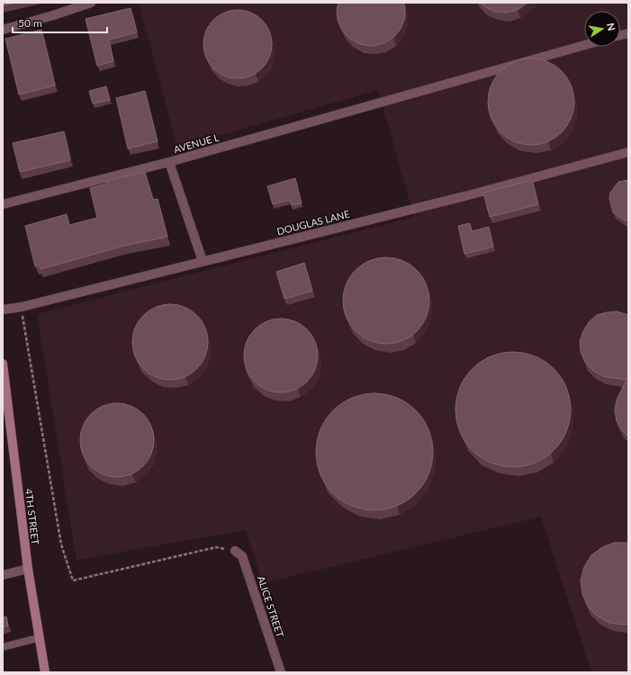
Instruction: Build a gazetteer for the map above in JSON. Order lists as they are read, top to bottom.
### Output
{
  "streets": {
    "main road": ["4TH STREET"],
    "street": ["AVENUE L", "DOUGLAS LANE", "ALICE STREET"]
  },
  "scale_bar": "50 m",
  "north": "right"
}
